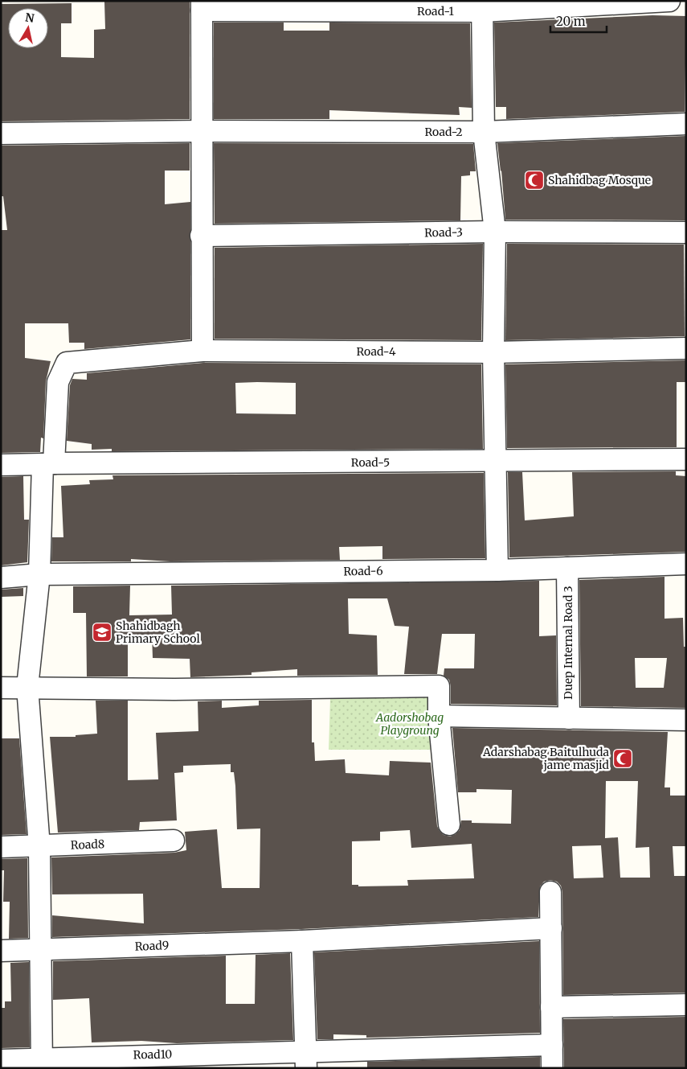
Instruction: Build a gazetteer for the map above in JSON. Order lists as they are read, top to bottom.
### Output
{
  "streets": {
    "street": [
      "Road-1",
      "Road-2",
      "Road-3",
      "Road-4",
      "Road-5",
      "Road-6",
      "Duep Internal Road 3",
      "Road8",
      "Road9",
      "Road10"
    ]
  },
  "crossings": [
    ["Road-4", "Road-5"],
    ["Road-6", "Duep Internal Road 3"]
  ],
  "parks": ["Aadorshobag Playgroung"],
  "places": {
    "mosque": ["Shahidbag Mosque", "Adarshabag Baitulhuda jame masjid"],
    "school or university": ["Shahidbagh Primary School"]
  },
  "scale_bar": "20 m",
  "north": "top"
}
